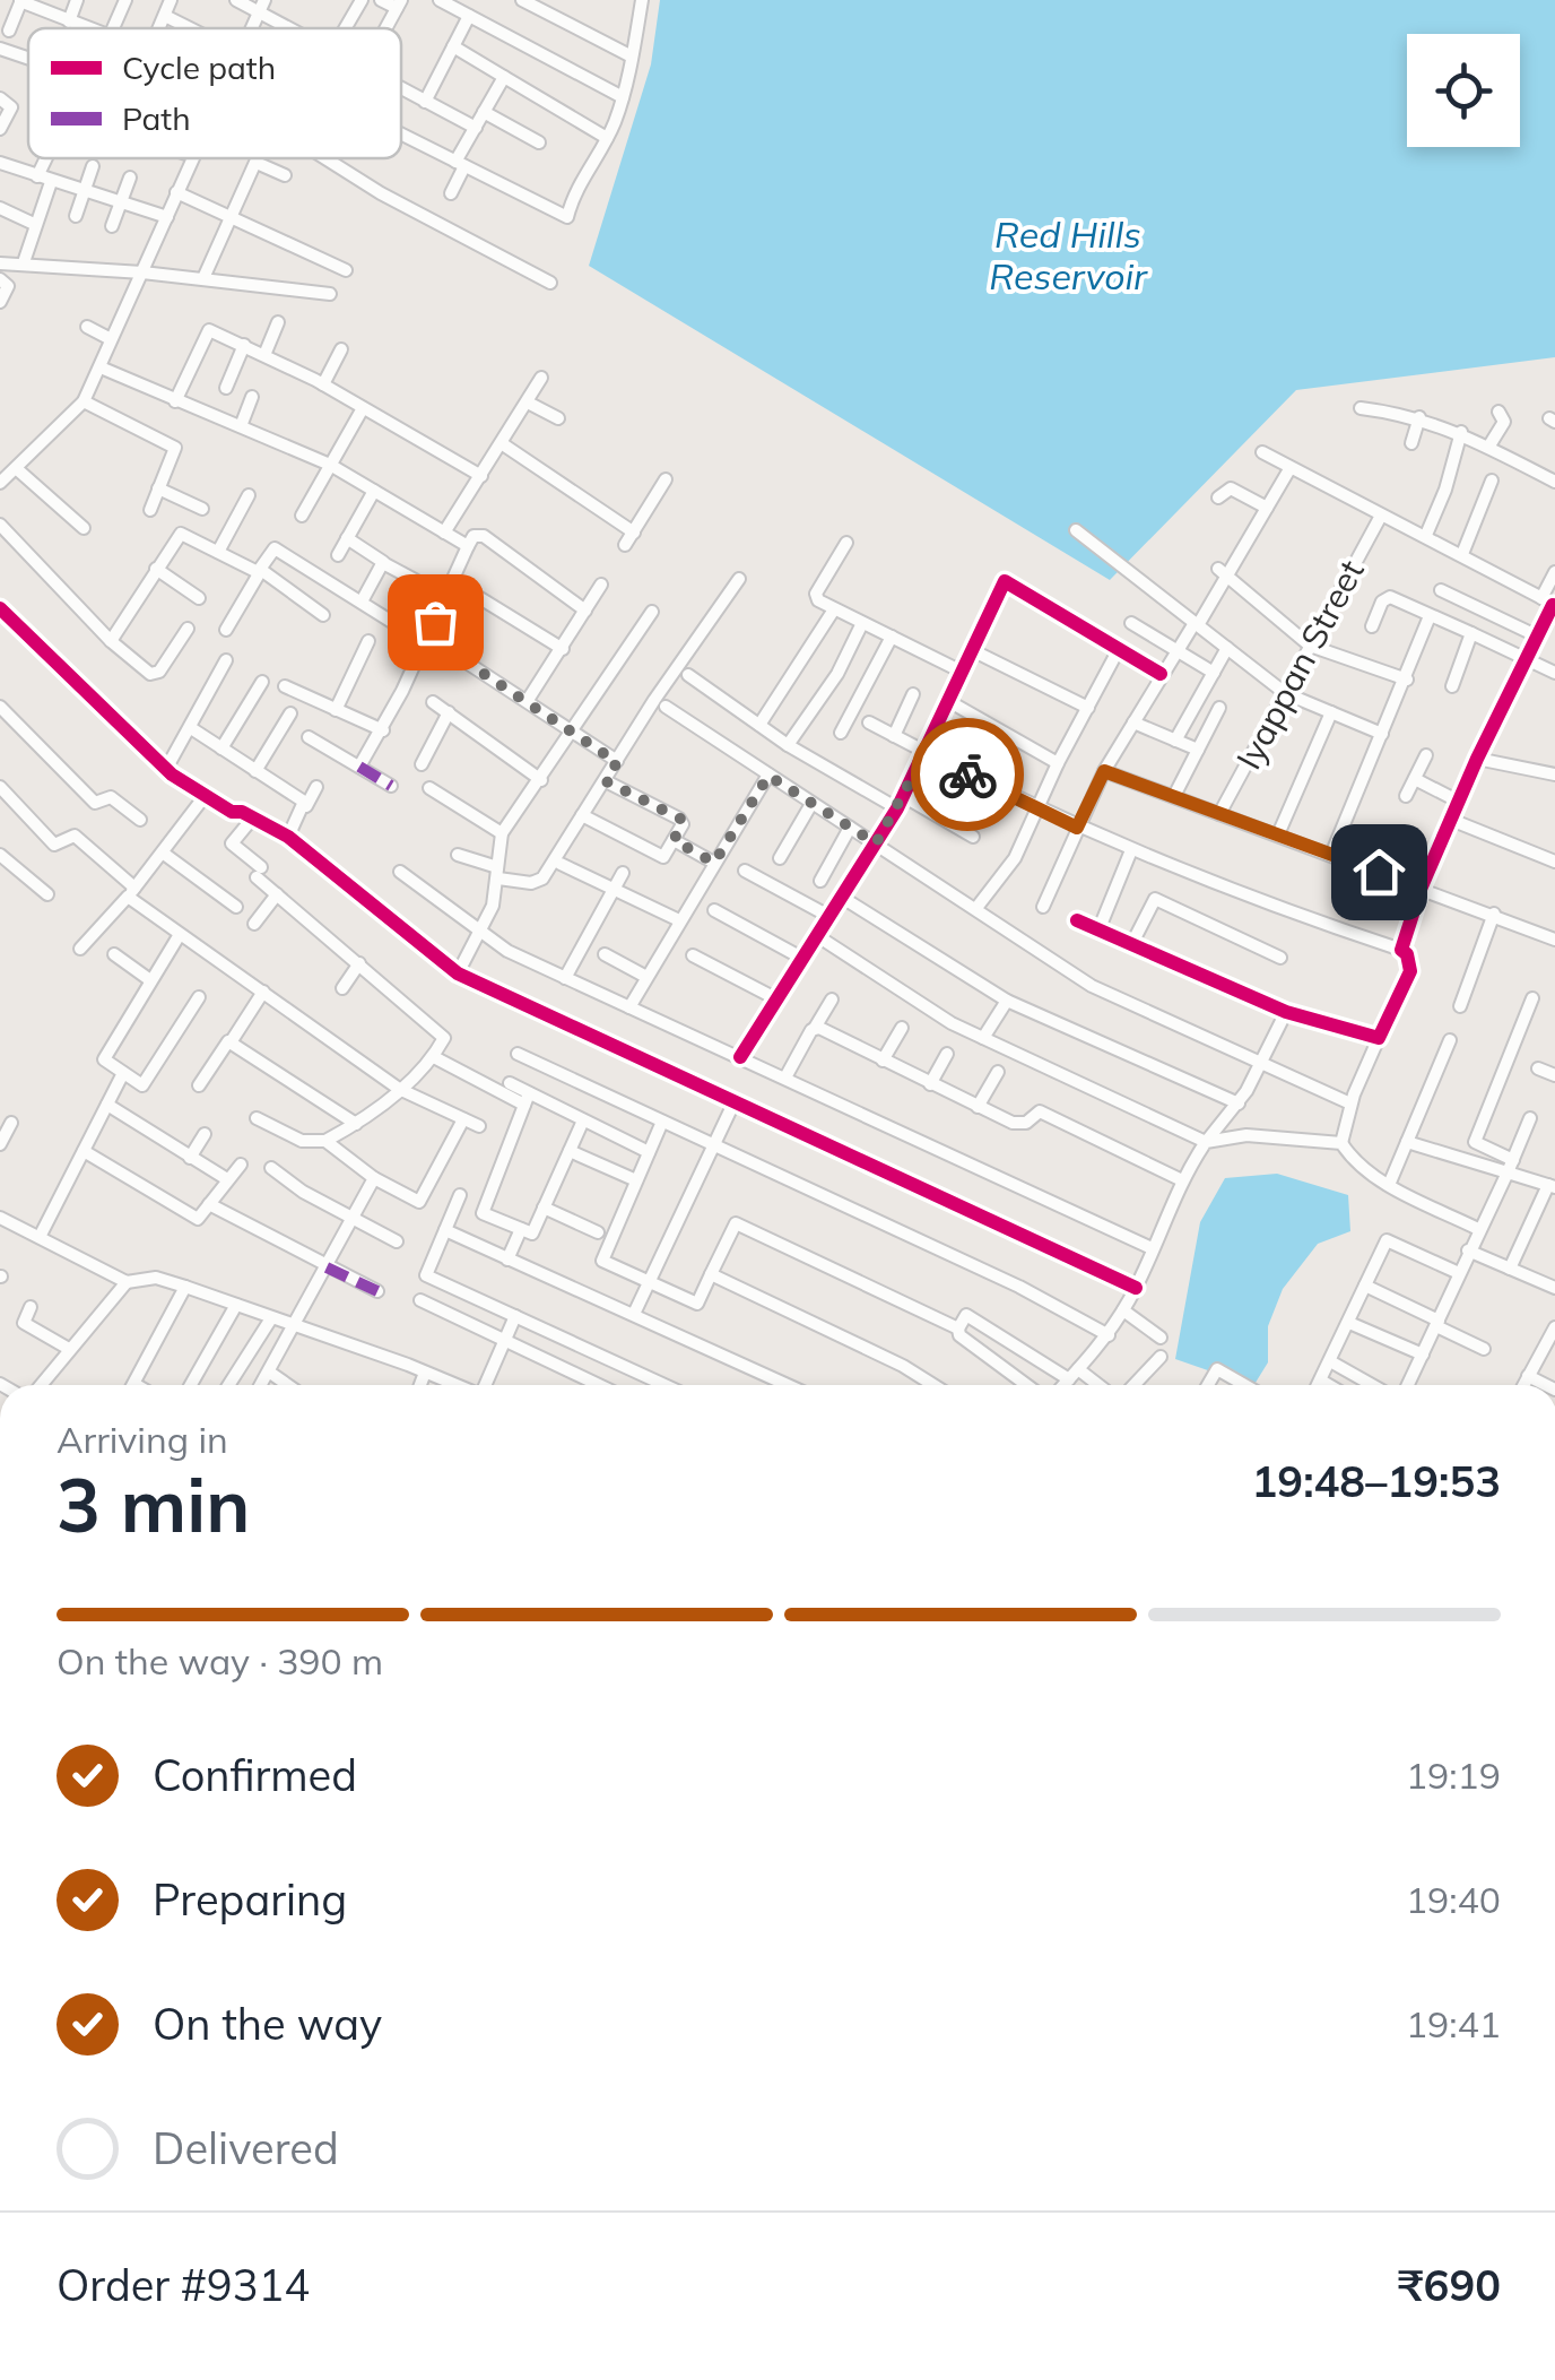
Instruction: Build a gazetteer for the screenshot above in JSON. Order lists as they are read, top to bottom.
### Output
{
  "streets": {
    "street": ["Iyappan Street"]
  },
  "water": ["Red Hills Reservoir"],
  "legend": ["Cycle path", "Path"],
  "page": {
    "heading": ["3 min", "Arriving in", "19:48–19:53"],
    "panel": ["Order #9314", "₹690"],
    "bar": "On the way · 390 m",
    "list": [
      ["Confirmed", "19:19"],
      ["Preparing", "19:40"],
      ["On the way", "19:41"],
      "Delivered"
    ]
  }
}
